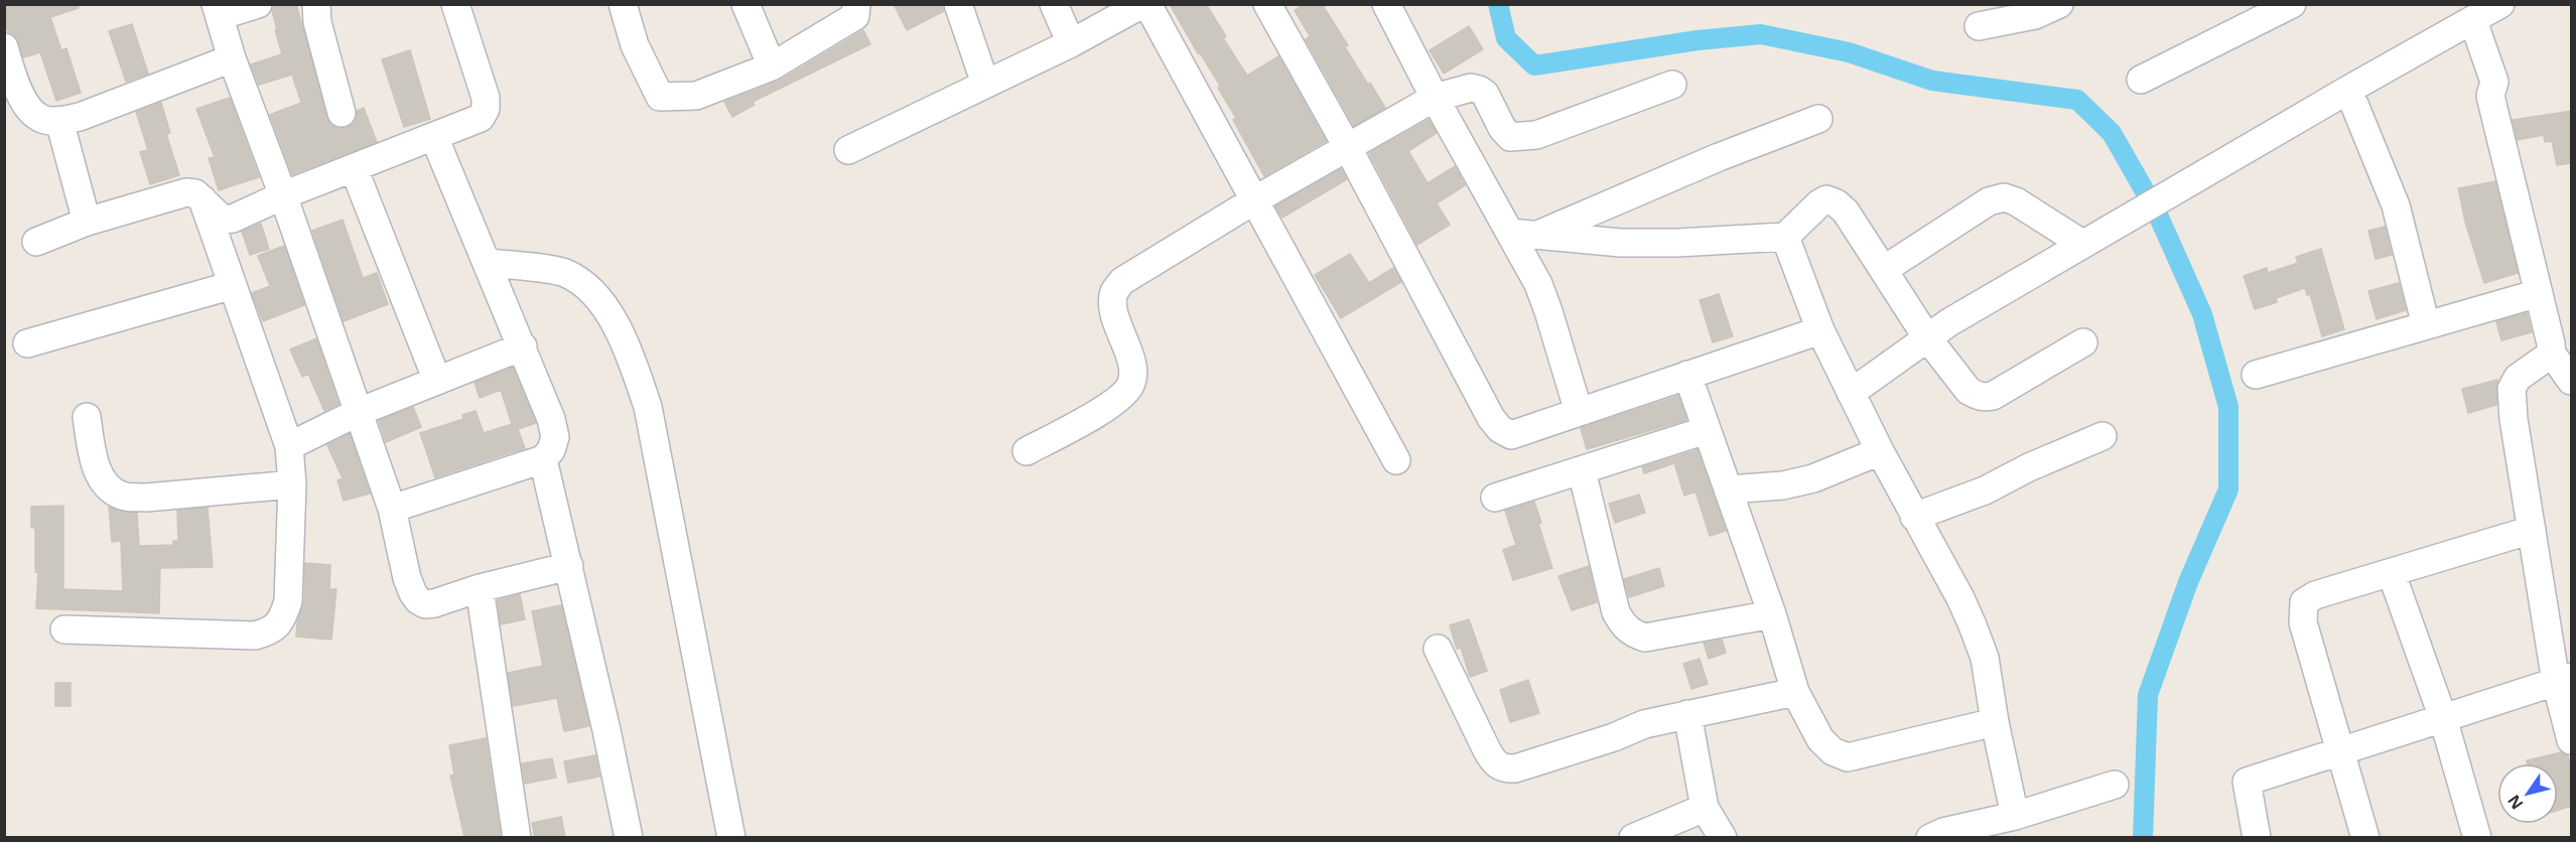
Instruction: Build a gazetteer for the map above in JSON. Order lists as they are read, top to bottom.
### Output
{
  "north": "bottom left"
}
